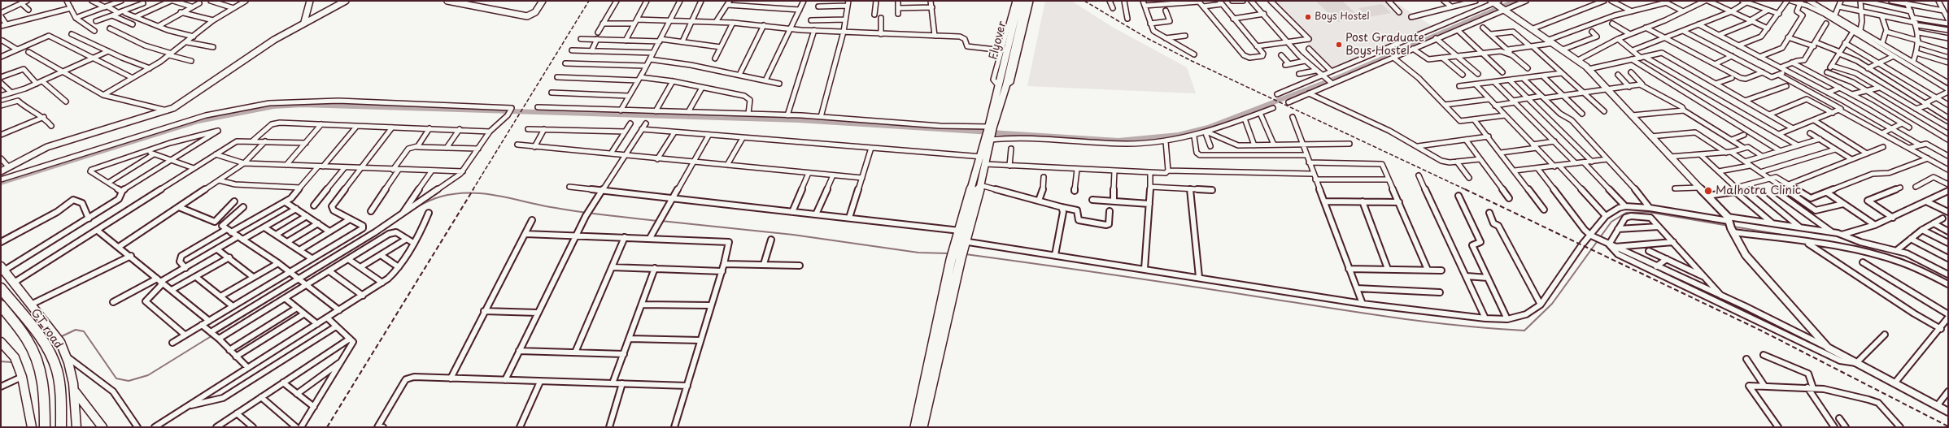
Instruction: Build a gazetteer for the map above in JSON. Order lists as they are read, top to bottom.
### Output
{
  "streets": {
    "highway": ["GT road"],
    "main road": ["Flyover"]
  },
  "places": ["Boys Hostel", "Post Graduate Boys Hostel", "Malhotra Clinic"]
}
